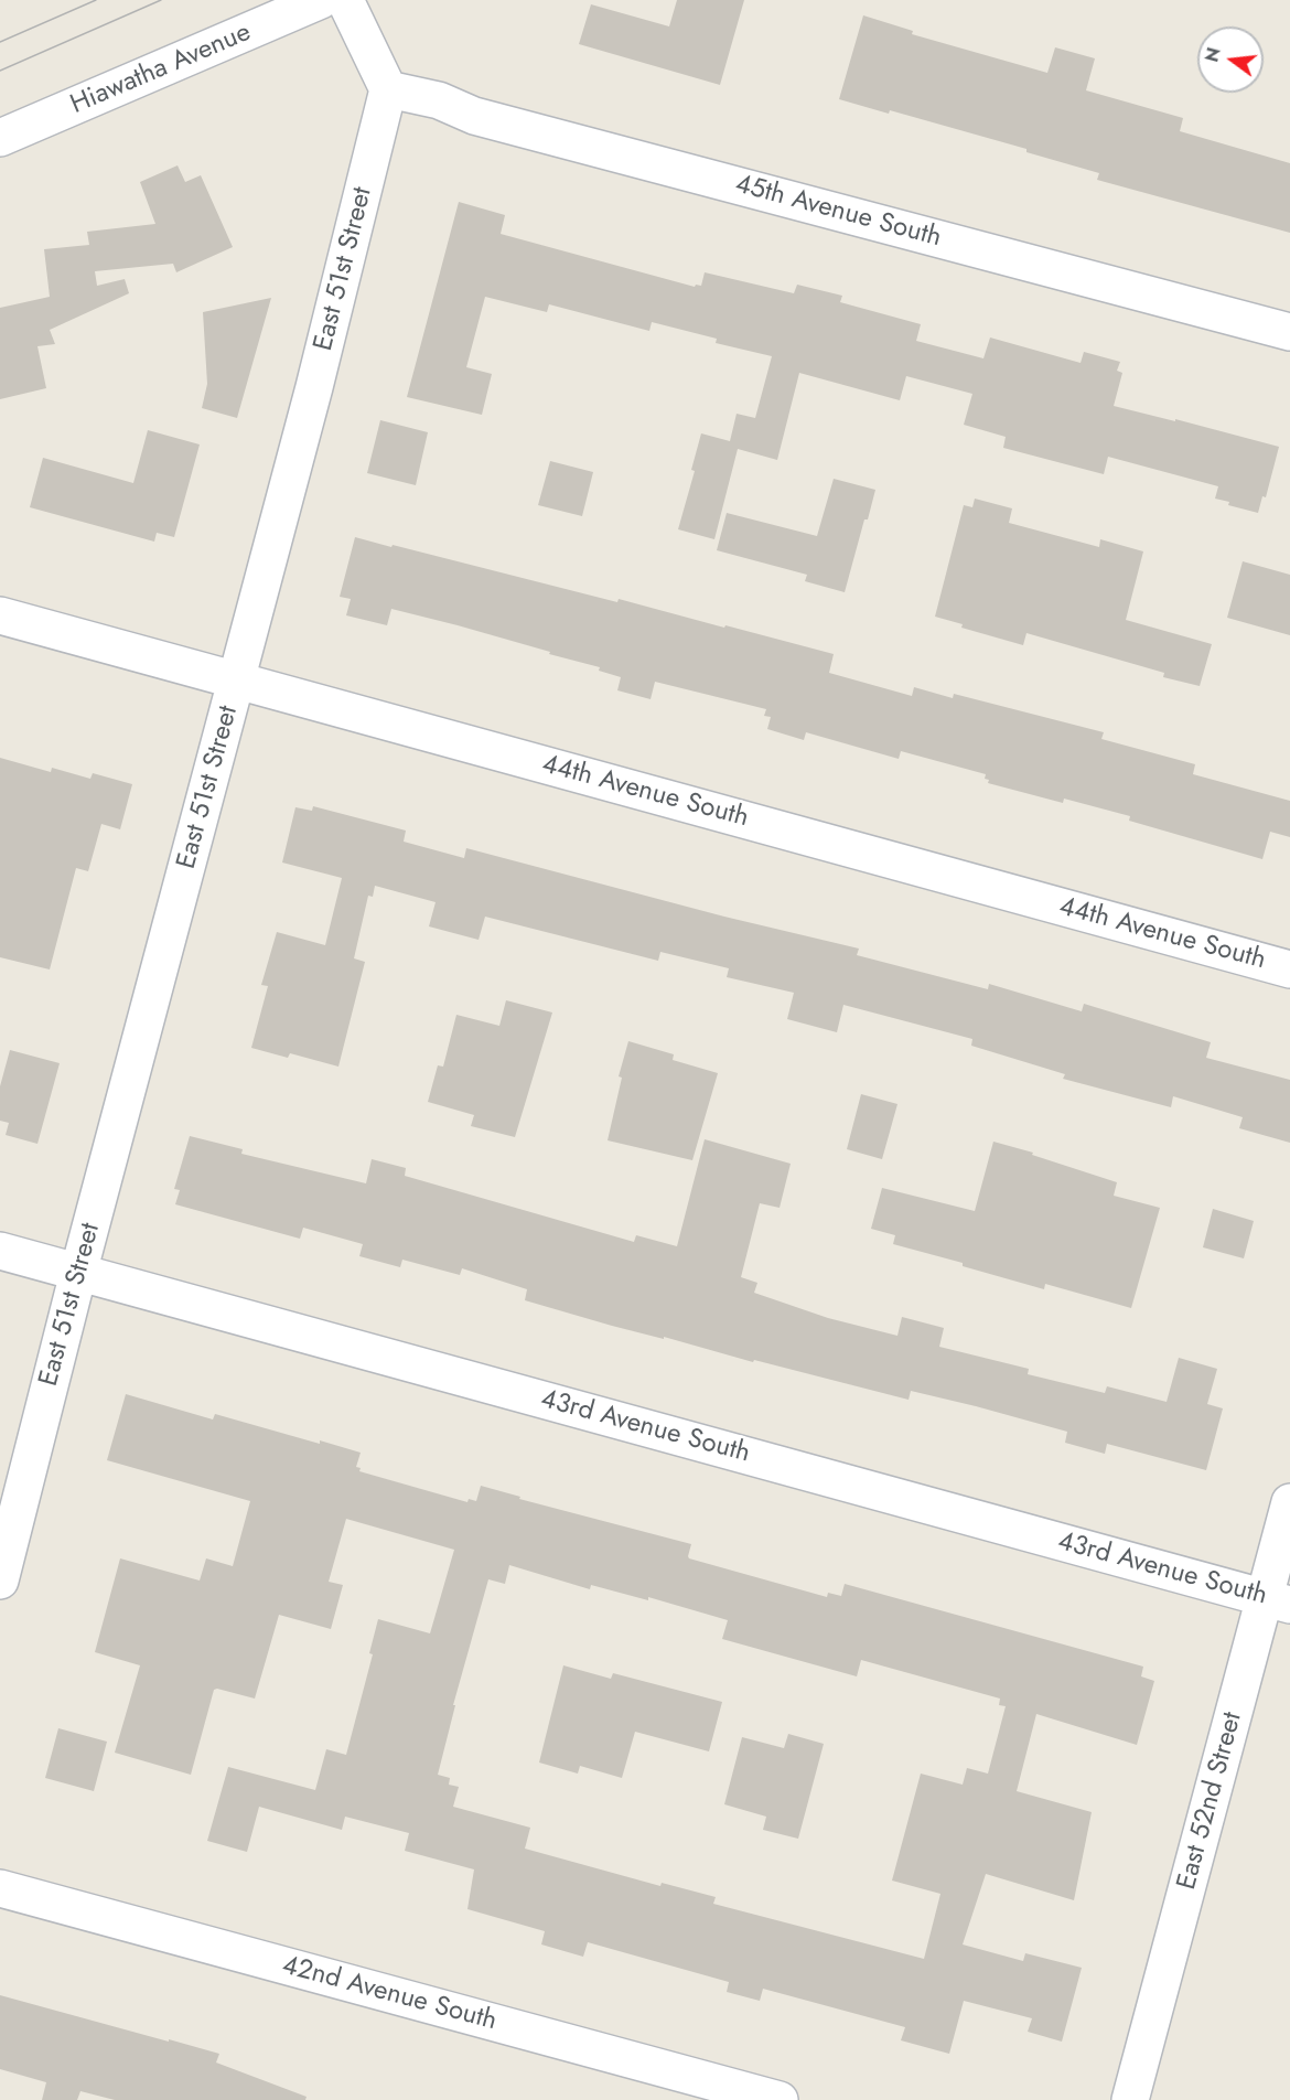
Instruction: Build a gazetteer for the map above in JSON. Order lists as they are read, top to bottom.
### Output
{
  "streets": {
    "street": [
      "Hiawatha Avenue",
      "45th Avenue South",
      "East 51st Street",
      "44th Avenue South",
      "43rd Avenue South",
      "East 52nd Street",
      "42nd Avenue South"
    ]
  },
  "crossings": [
    ["45th Avenue South", "East 51st Street"],
    ["East 51st Street", "44th Avenue South"],
    ["East 51st Street", "43rd Avenue South"],
    ["43rd Avenue South", "East 52nd Street"]
  ],
  "north": "left"
}
